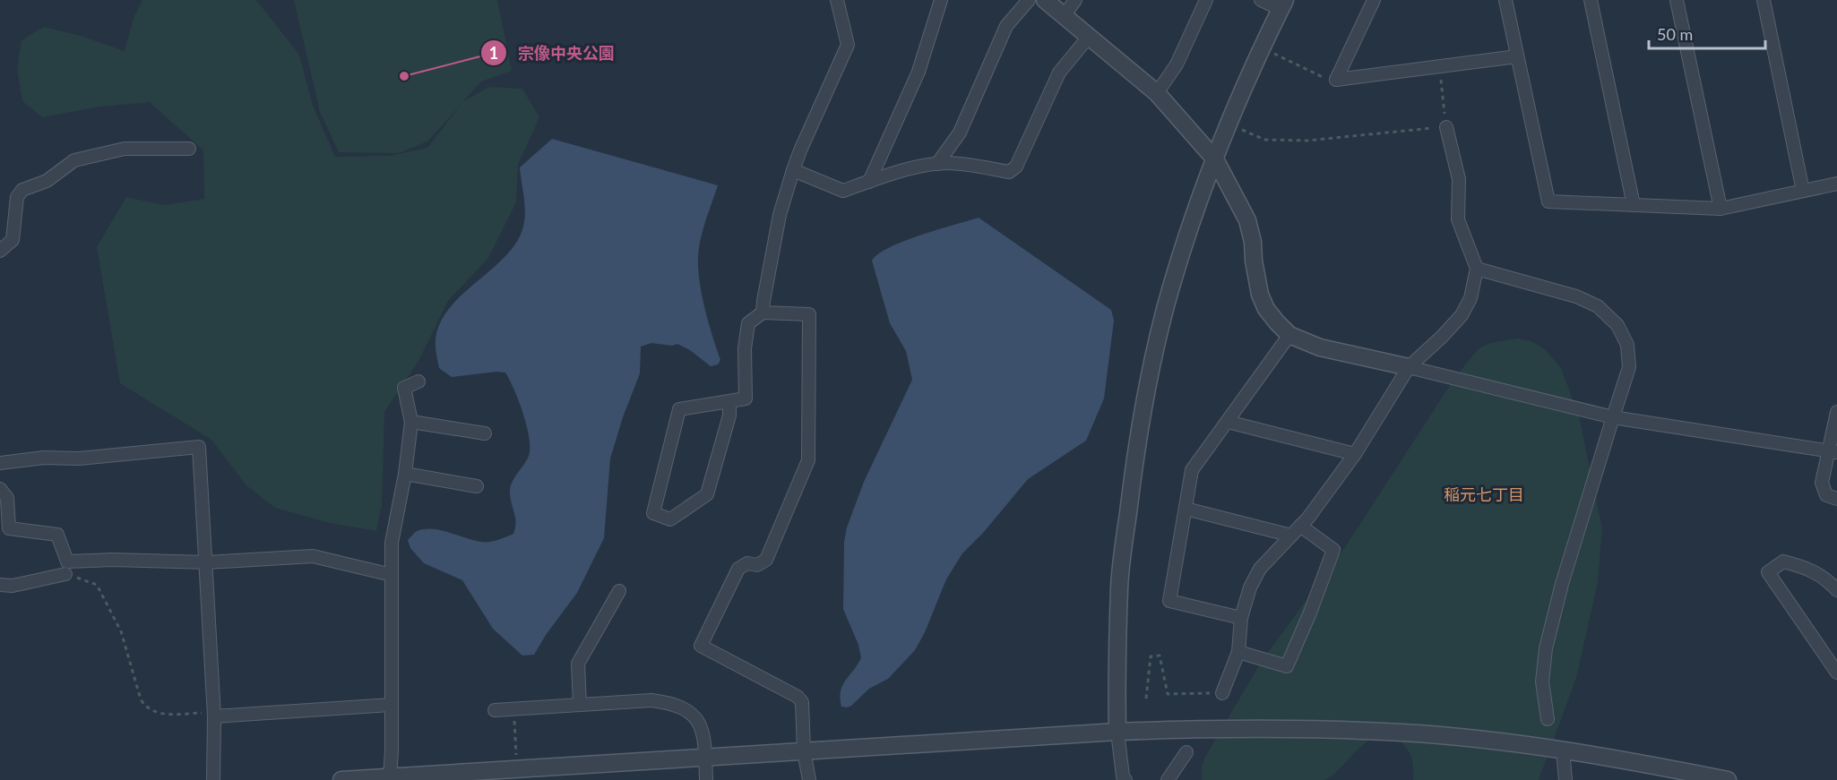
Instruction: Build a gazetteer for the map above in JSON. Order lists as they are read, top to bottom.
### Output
{
  "districts": ["稲元七丁目"],
  "places": ["宗像中央公園"],
  "scale_bar": "50 m"
}
